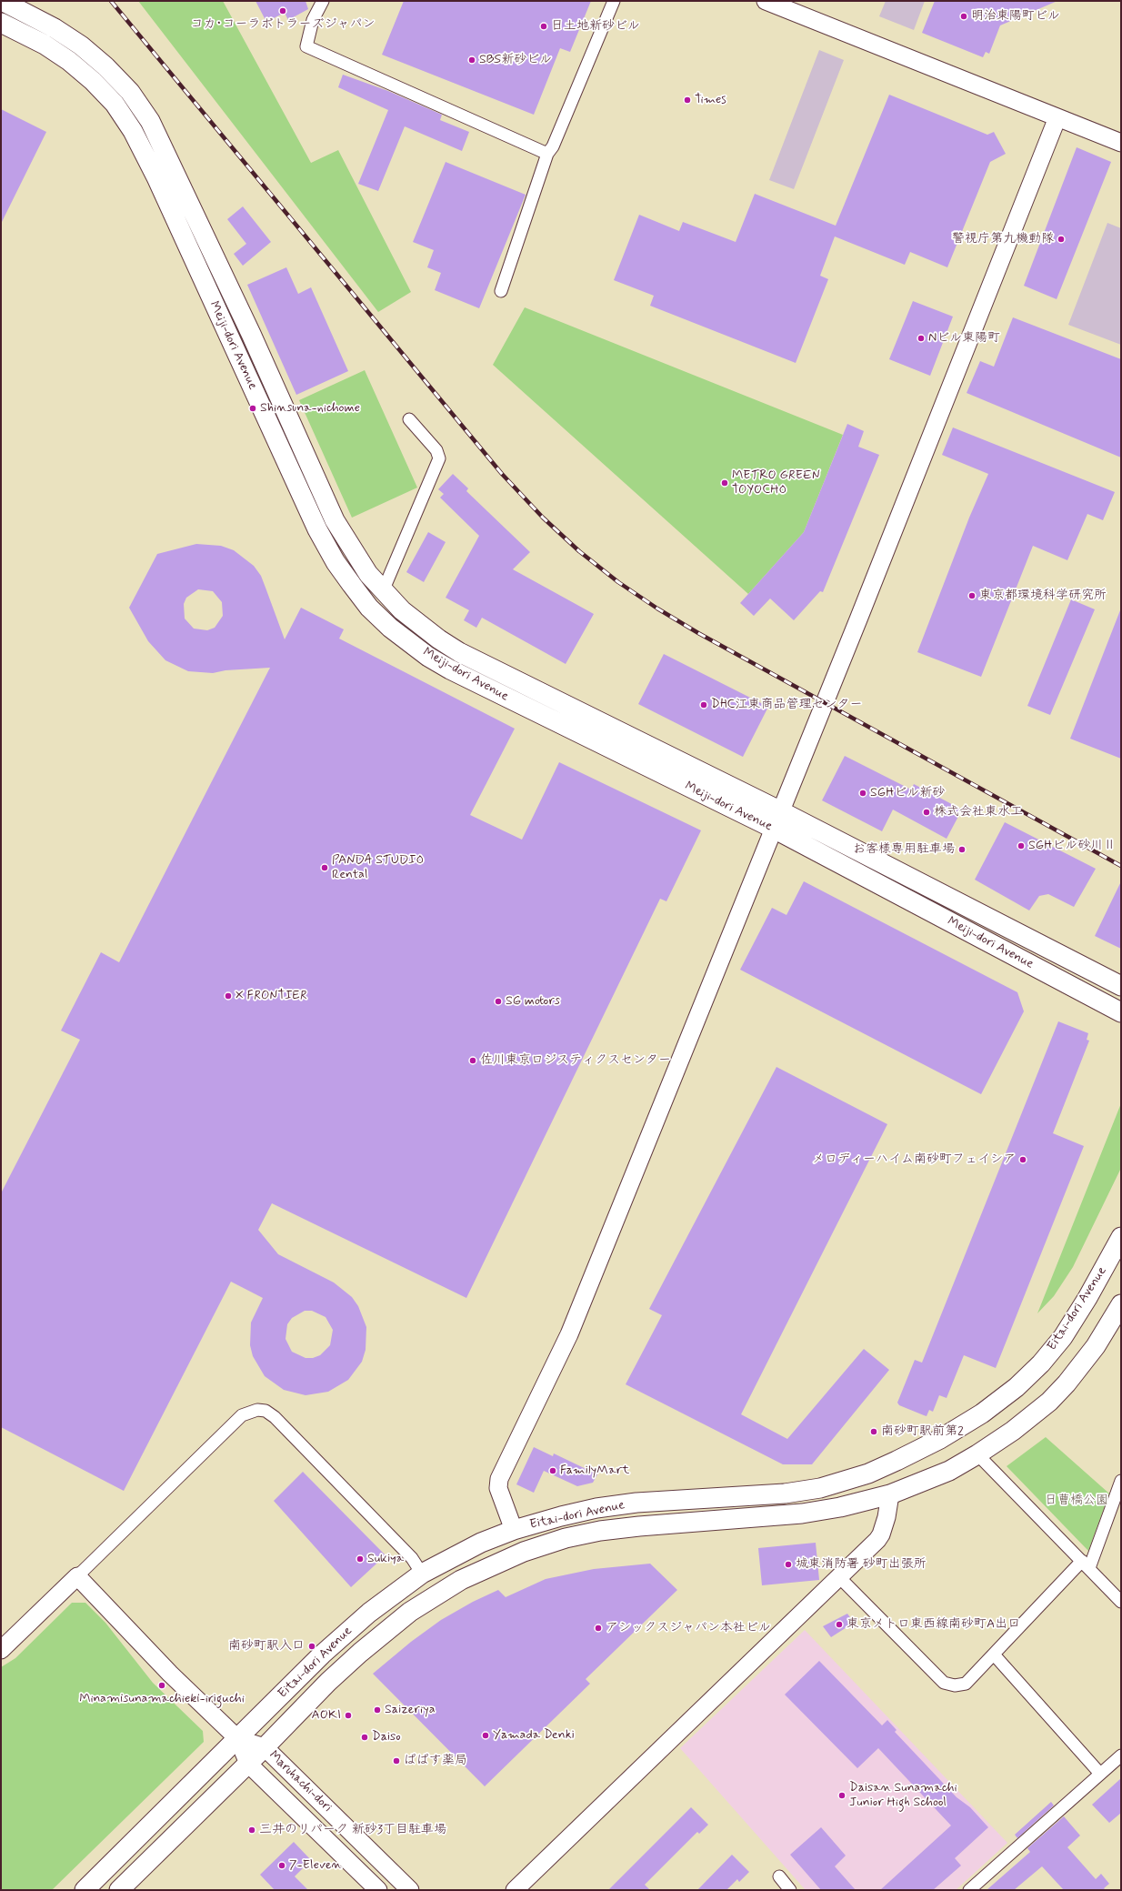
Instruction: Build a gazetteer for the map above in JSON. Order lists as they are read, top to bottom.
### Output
{
  "streets": {
    "main road": ["Meiji-dori Avenue", "Eitai-dori Avenue"],
    "street": ["Maruhachi-dori"]
  },
  "crossings": [
    ["Eitai-dori Avenue", "Maruhachi-dori"]
  ],
  "parks": ["日曹橋公園"],
  "places": [
    "コカ･コーラボトラーズジャパン",
    "明治東陽町ビル",
    "日土地新砂ビル",
    "SBS新砂ビル",
    "Times",
    "警視庁第九機動隊",
    "Nビル東陽町",
    "Shinsuna-nichome",
    "METRO GREEN TOYOCHO",
    "東京都環境科学研究所",
    "DHC江東商品管理センター",
    "SGHビル新砂",
    "株式会社東水工",
    "SGHビル砂川Ⅱ",
    "お客様専用駐車場",
    "PANDA STUDIO Rental",
    "X FRONTIER",
    "SG motors",
    "佐川東京ロジスティクスセンター",
    "メロディーハイム南砂町フェイシア",
    "南砂町駅前第2",
    "FamilyMart",
    "Sukiya",
    "城東消防署 砂町出張所",
    "東京メトロ東西線南砂町A出口",
    "アシックスジャパン本社ビル",
    "南砂町駅入口",
    "Minamisunamachieki-iriguchi",
    "Saizeriya",
    "AOKI",
    "Yamada Denki",
    "Daiso",
    "ぱぱす薬局",
    "Daisan Sunamachi Junior High School",
    "三井のリパーク 新砂3丁目駐車場",
    "7-Eleven"
  ]
}
